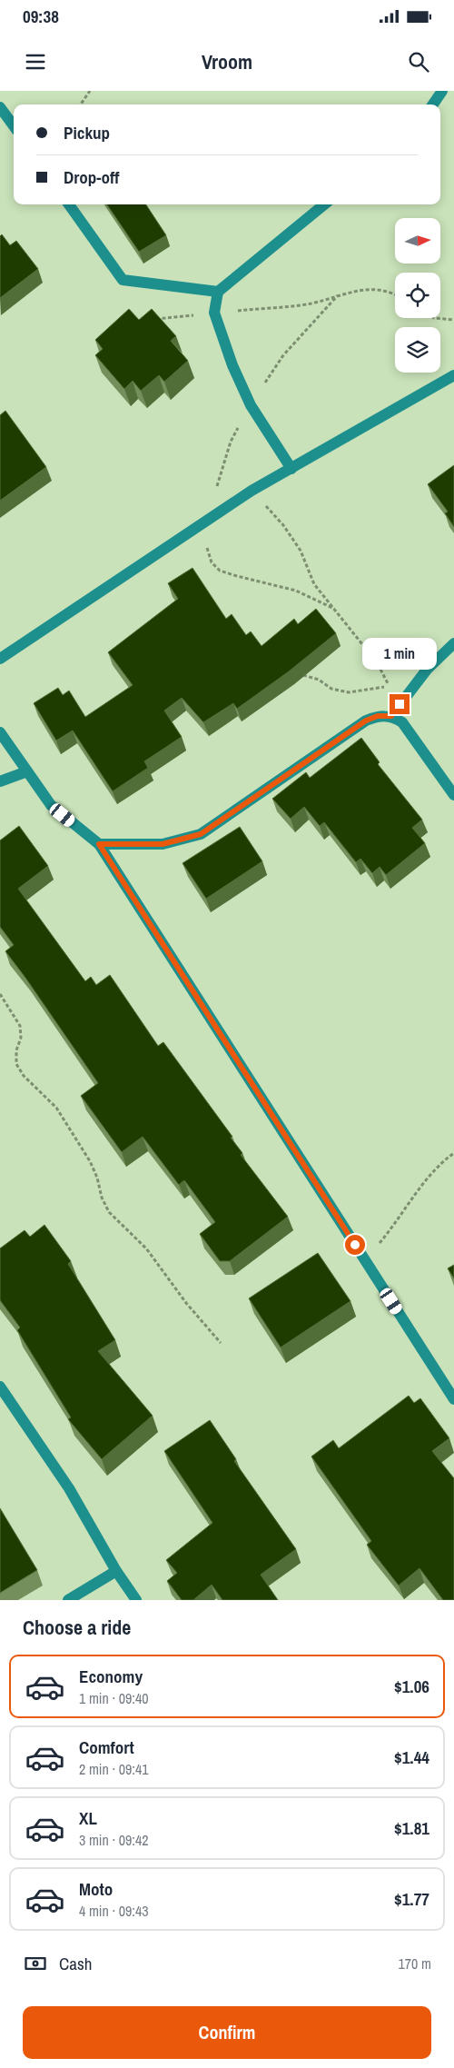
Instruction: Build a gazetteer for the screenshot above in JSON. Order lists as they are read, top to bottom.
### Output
{
  "north": "right",
  "page": {
    "status": "09:38",
    "header": "Vroom",
    "banner": ["Pickup", "Drop-off"],
    "bubble": "1 min",
    "heading": "Choose a ride",
    "list": [
      {
        "name": "Economy",
        "note": "1 min · 09:40",
        "value": "$1.06"
      },
      {
        "name": "Comfort",
        "note": "2 min · 09:41",
        "value": "$1.44"
      },
      {
        "name": "XL",
        "note": "3 min · 09:42",
        "value": "$1.81"
      },
      {
        "name": "Moto",
        "note": "4 min · 09:43",
        "value": "$1.77"
      }
    ],
    "pay": ["Cash", "170 m"],
    "buttons": "Confirm"
  }
}
